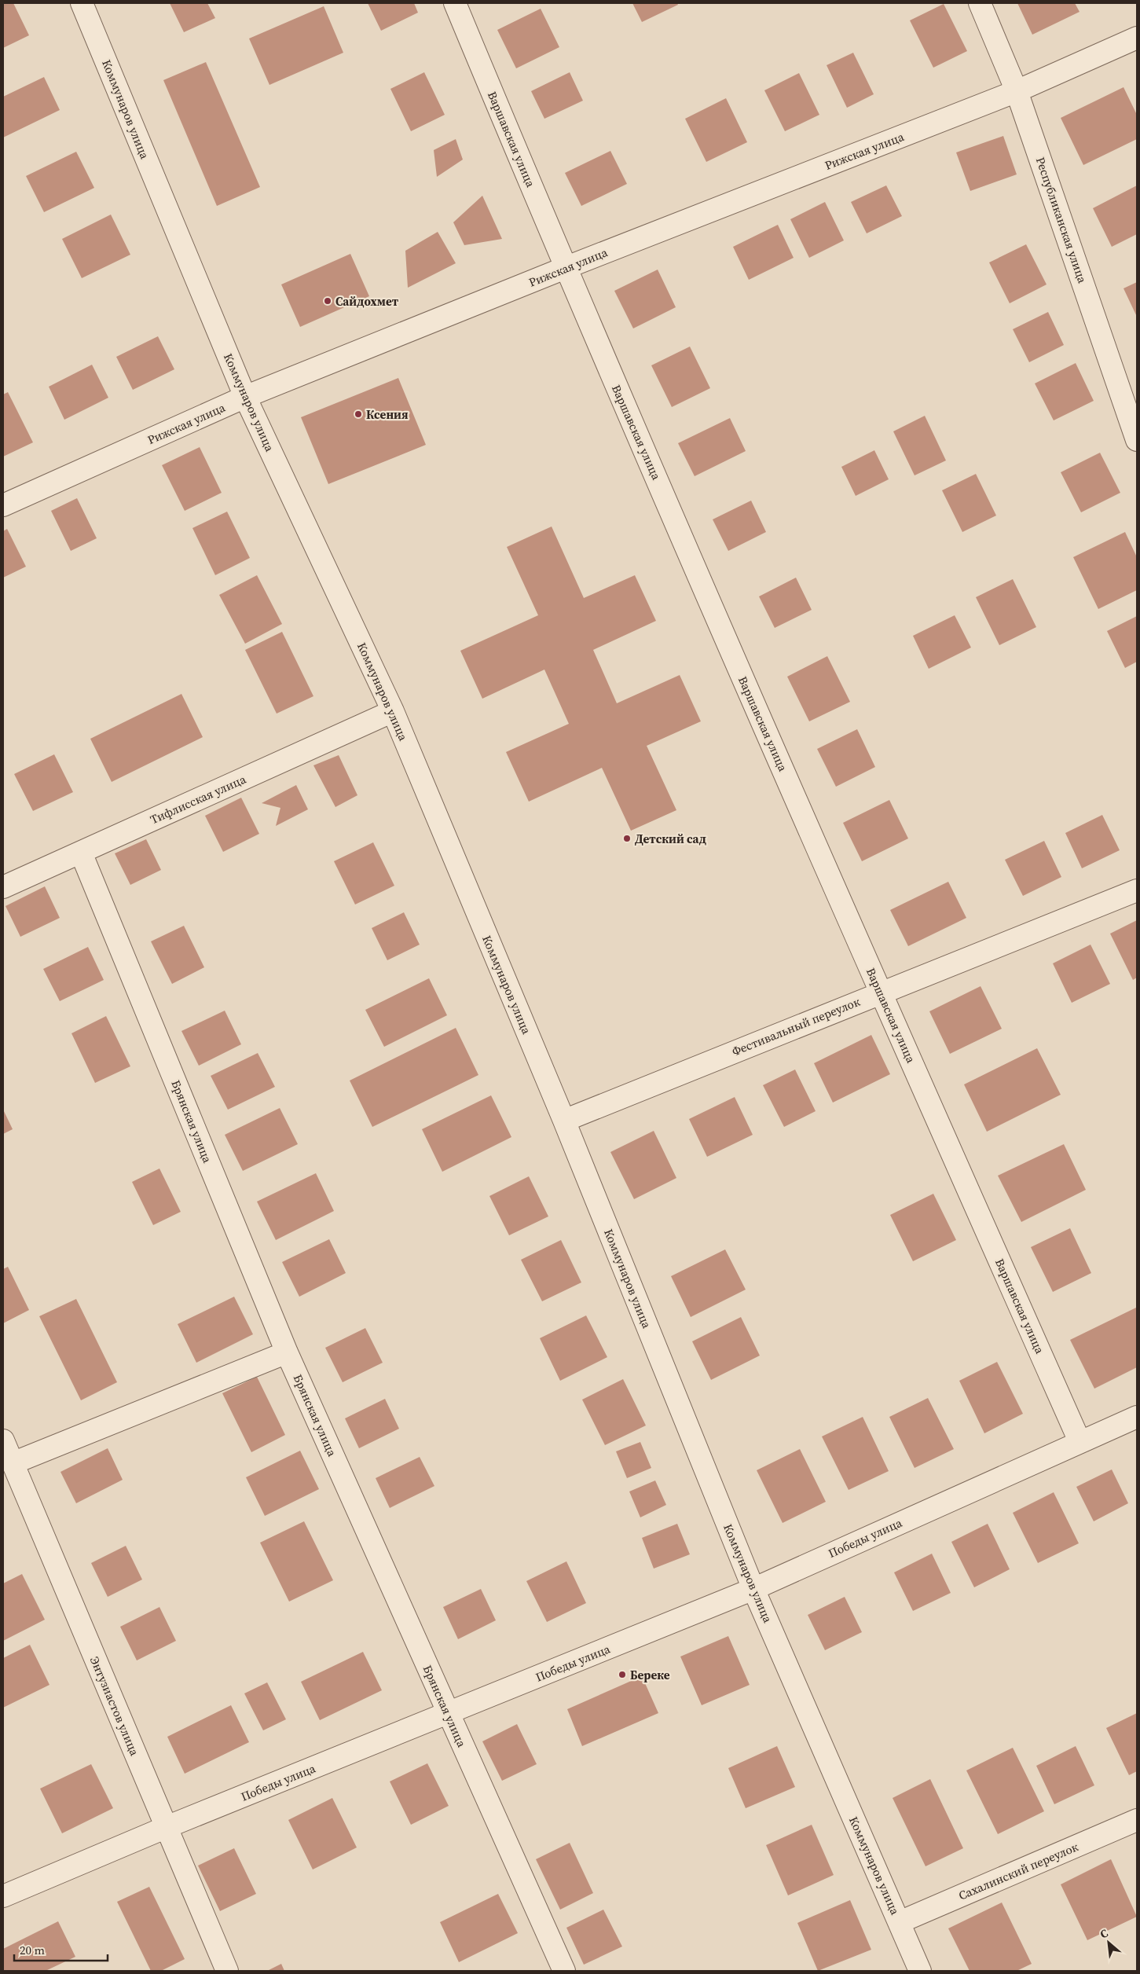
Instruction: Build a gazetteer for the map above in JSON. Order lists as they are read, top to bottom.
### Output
{
  "streets": {
    "street": [
      "Коммунаров улица",
      "Варшавская улица",
      "Рижская улица",
      "Республиканская улица",
      "Тифлисская улица",
      "Фестивальный переулок",
      "Брянская улица",
      "Победы улица",
      "Энтузиастов улица",
      "Сахалинский переулок"
    ]
  },
  "crossings": [
    ["Коммунаров улица", "Рижская улица"],
    ["Коммунаров улица", "Тифлисская улица"],
    ["Коммунаров улица", "Фестивальный переулок"],
    ["Коммунаров улица", "Победы улица"],
    ["Коммунаров улица", "Сахалинский переулок"],
    ["Варшавская улица", "Рижская улица"],
    ["Варшавская улица", "Фестивальный переулок"],
    ["Варшавская улица", "Победы улица"],
    ["Рижская улица", "Республиканская улица"],
    ["Тифлисская улица", "Брянская улица"],
    ["Брянская улица", "Победы улица"],
    ["Победы улица", "Энтузиастов улица"]
  ],
  "places": [
    "Сайдохмет",
    "Ксения",
    "Детский сад",
    "Береке"
  ],
  "scale_bar": "20 m",
  "north": "top left"
}
